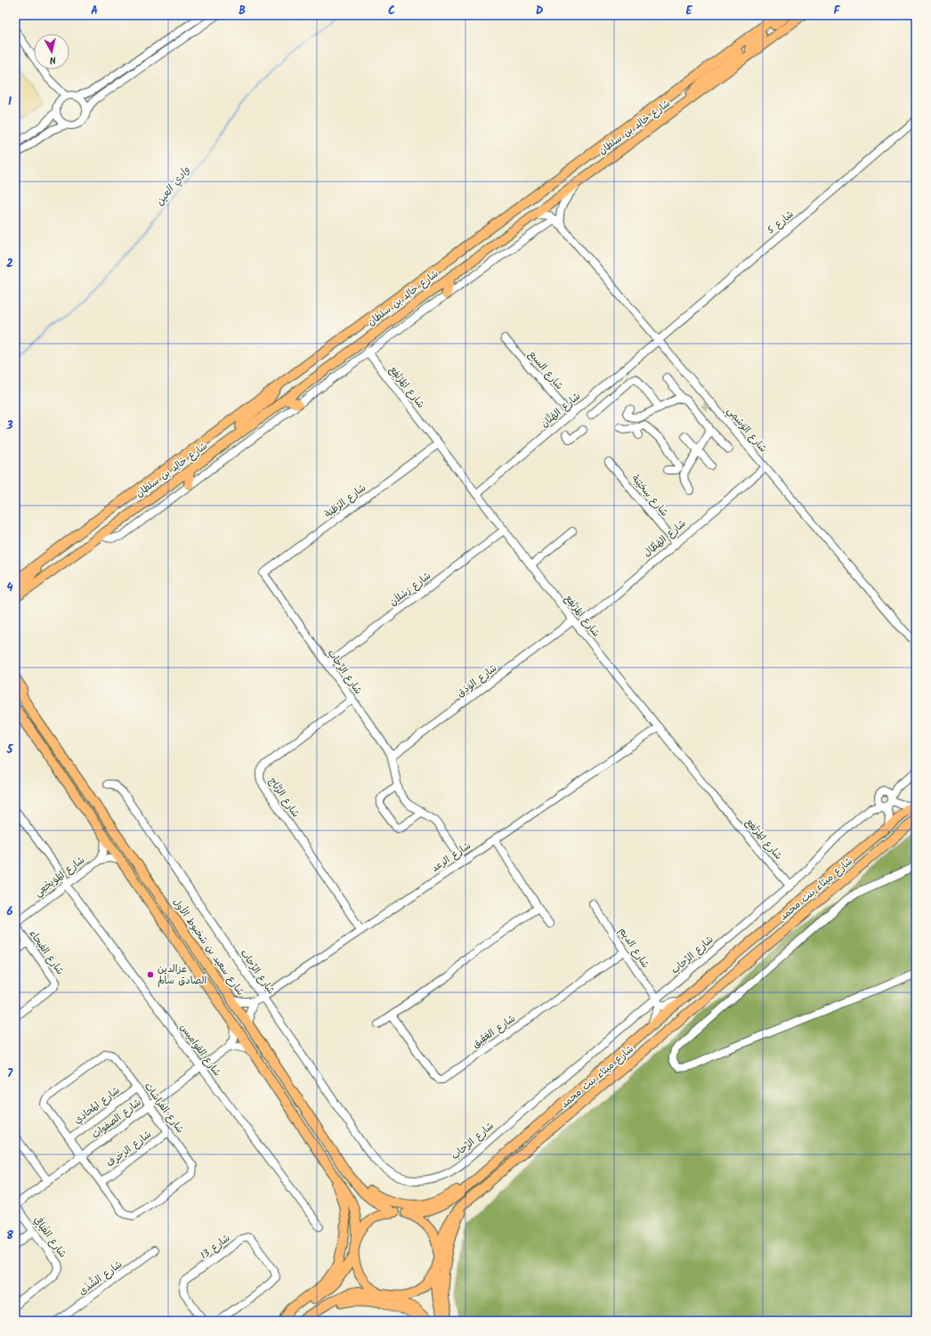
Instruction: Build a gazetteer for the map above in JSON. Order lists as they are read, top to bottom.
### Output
{
  "streets": {
    "main road": ["شارع خالِد بن سلطان", "شارع ميثاء بنت محمد", "شارع سعيد بن شخبوط الأول"],
    "street": [
      "شارع 5",
      "شارع السبع",
      "شارع المُرْتَفِع",
      "شارع الهَتَّان",
      "شارع الوَسْمِي",
      "شارع سِحَيْبَة",
      "شارع الرُطَبَة",
      "شارع الهَطَّال",
      "شارع رَسْلاَن",
      "شارع الرِّحاب",
      "شارع الوَدَق",
      "شارع الرِّتَاج",
      "شارع الرعد",
      "شارع المُوَيجْعِي",
      "شارع الديم",
      "شارع الفيحاء",
      "شارع العَقِيق",
      "شارع القواميس",
      "شارع المحاذي",
      "شارع الفراشات",
      "شارع الصفوات",
      "شارع الزخرف",
      "شارع الفَيَافِي",
      "شارع 13",
      "شارع الشَّذَى"
    ]
  },
  "crossings": [
    ["شارع 5", "شارع الهَتَّان"],
    ["شارع 5", "شارع الوَسْمِي"],
    ["شارع السبع", "شارع الهَتَّان"],
    ["شارع المُرْتَفِع", "شارع الهَتَّان"],
    ["شارع المُرْتَفِع", "شارع الرُطَبَة"],
    ["شارع المُرْتَفِع", "شارع الهَطَّال"],
    ["شارع المُرْتَفِع", "شارع رَسْلاَن"],
    ["شارع المُرْتَفِع", "شارع الرِّحاب"],
    ["شارع المُرْتَفِع", "شارع الوَدَق"],
    ["شارع المُرْتَفِع", "شارع الرعد"],
    ["شارع الهَتَّان", "شارع الوَسْمِي"],
    ["شارع الوَسْمِي", "شارع الهَطَّال"],
    ["شارع سِحَيْبَة", "شارع الهَطَّال"],
    ["شارع الرُطَبَة", "شارع الرِّحاب"],
    ["شارع الهَطَّال", "شارع الوَدَق"],
    ["شارع رَسْلاَن", "شارع الرِّحاب"],
    ["شارع الرِّحاب", "شارع الوَدَق"],
    ["شارع الرِّحاب", "شارع الرِّتَاج"],
    ["شارع الرِّحاب", "شارع الرعد"],
    ["شارع الرِّحاب", "شارع الديم"],
    ["شارع الرِّتَاج", "شارع الرعد"],
    ["شارع الرعد", "شارع سعيد بن شخبوط الأول"],
    ["شارع المُوَيجْعِي", "شارع الفيحاء"],
    ["شارع المُوَيجْعِي", "شارع القواميس"],
    ["شارع ميثاء بنت محمد", "شارع سعيد بن شخبوط الأول"],
    ["شارع الديم", "شارع العَقِيق"],
    ["شارع القواميس", "شارع الصفوات"],
    ["شارع المحاذي", "شارع الفراشات"],
    ["شارع الفراشات", "شارع الصفوات"],
    ["شارع الفراشات", "شارع الزخرف"],
    ["شارع الصفوات", "شارع الفَيَافِي"]
  ],
  "water": ["وادي العين"],
  "places": ["عزالدين الصادق سالم"],
  "north": "bottom",
  "grid": {
    "columns": [
      "A",
      "B",
      "C",
      "D",
      "E",
      "F"
    ],
    "rows": [
      "1",
      "2",
      "3",
      "4",
      "5",
      "6",
      "7",
      "8"
    ]
  }
}
